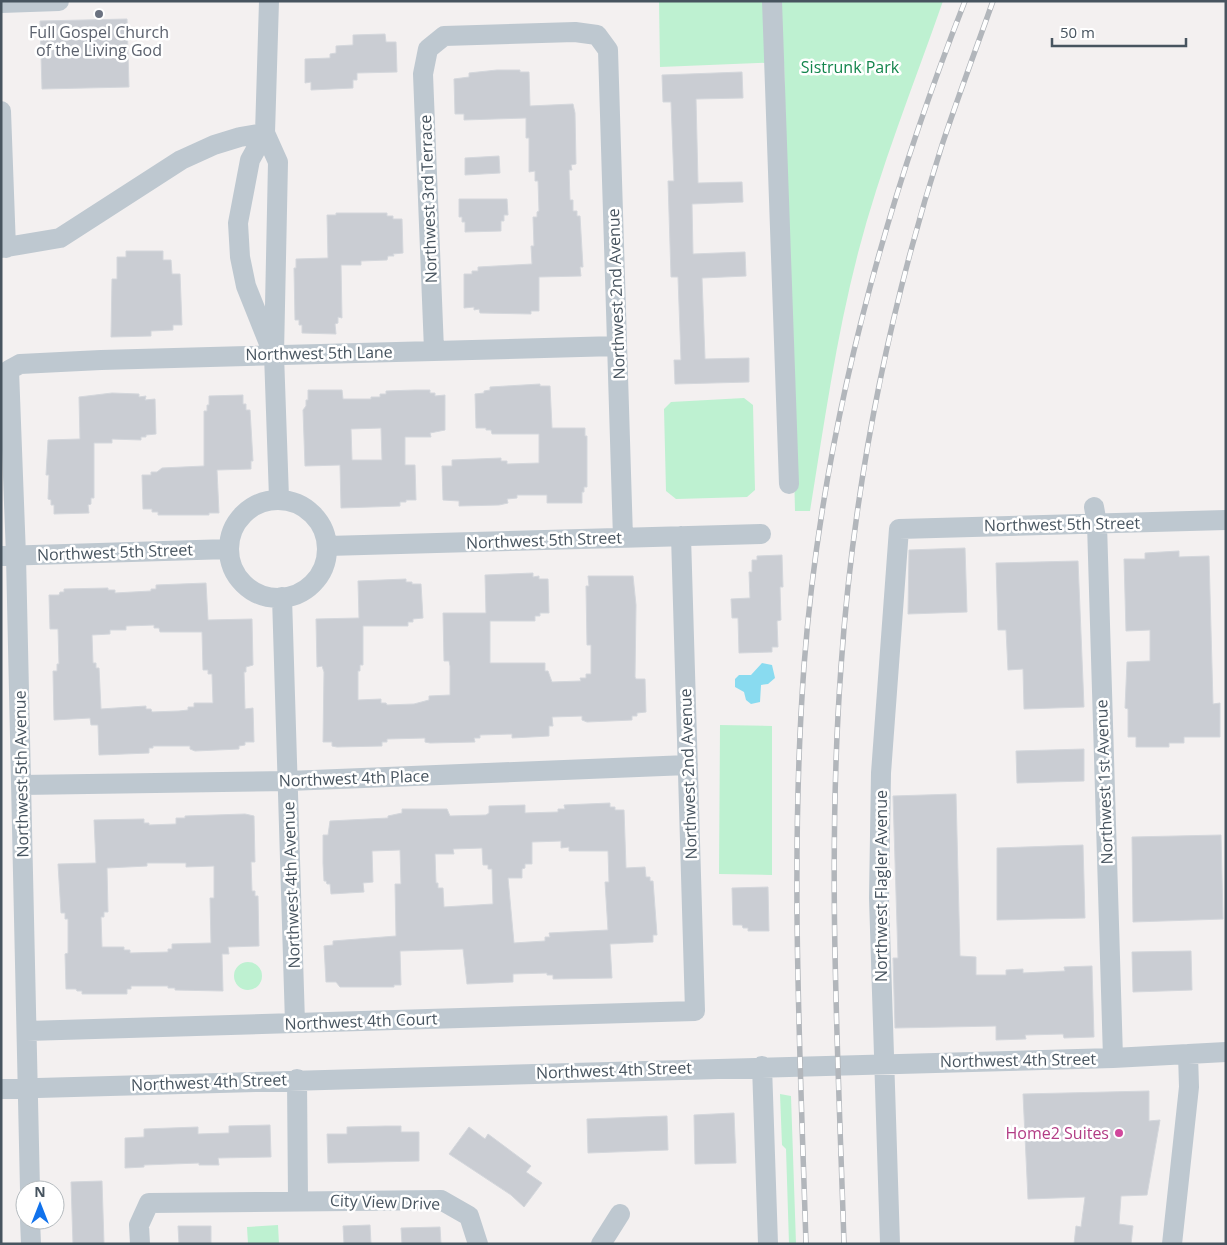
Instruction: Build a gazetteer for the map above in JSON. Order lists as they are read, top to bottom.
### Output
{
  "streets": {
    "street": [
      "Northwest 3rd Terrace",
      "Northwest 2nd Avenue",
      "Northwest 5th Lane",
      "Northwest 5th Street",
      "Northwest 5th Avenue",
      "Northwest 4th Place",
      "Northwest 1st Avenue",
      "Northwest 4th Avenue",
      "Northwest Flagler Avenue",
      "Northwest 4th Court",
      "Northwest 4th Street",
      "City View Drive"
    ]
  },
  "crossings": [
    ["Northwest 3rd Terrace", "Northwest 2nd Avenue"],
    ["Northwest 3rd Terrace", "Northwest 5th Lane"],
    ["Northwest 2nd Avenue", "Northwest 5th Lane"],
    ["Northwest 2nd Avenue", "Northwest 5th Street"],
    ["Northwest 2nd Avenue", "Northwest 4th Place"],
    ["Northwest 2nd Avenue", "Northwest 4th Court"],
    ["Northwest 5th Lane", "Northwest 5th Avenue"],
    ["Northwest 5th Street", "Northwest 5th Avenue"],
    ["Northwest 5th Street", "Northwest 1st Avenue"],
    ["Northwest 5th Street", "Northwest 4th Avenue"],
    ["Northwest 5th Street", "Northwest Flagler Avenue"],
    ["Northwest 5th Avenue", "Northwest 4th Place"],
    ["Northwest 5th Avenue", "Northwest 4th Court"],
    ["Northwest 5th Avenue", "Northwest 4th Street"],
    ["Northwest 4th Place", "Northwest 4th Avenue"],
    ["Northwest 1st Avenue", "Northwest 4th Street"],
    ["Northwest 4th Avenue", "Northwest 4th Court"],
    ["Northwest Flagler Avenue", "Northwest 4th Street"]
  ],
  "parks": ["Sistrunk Park"],
  "places": ["Full Gospel Church of the Living God", "Home2 Suites"],
  "scale_bar": "50 m",
  "north": "top"
}
